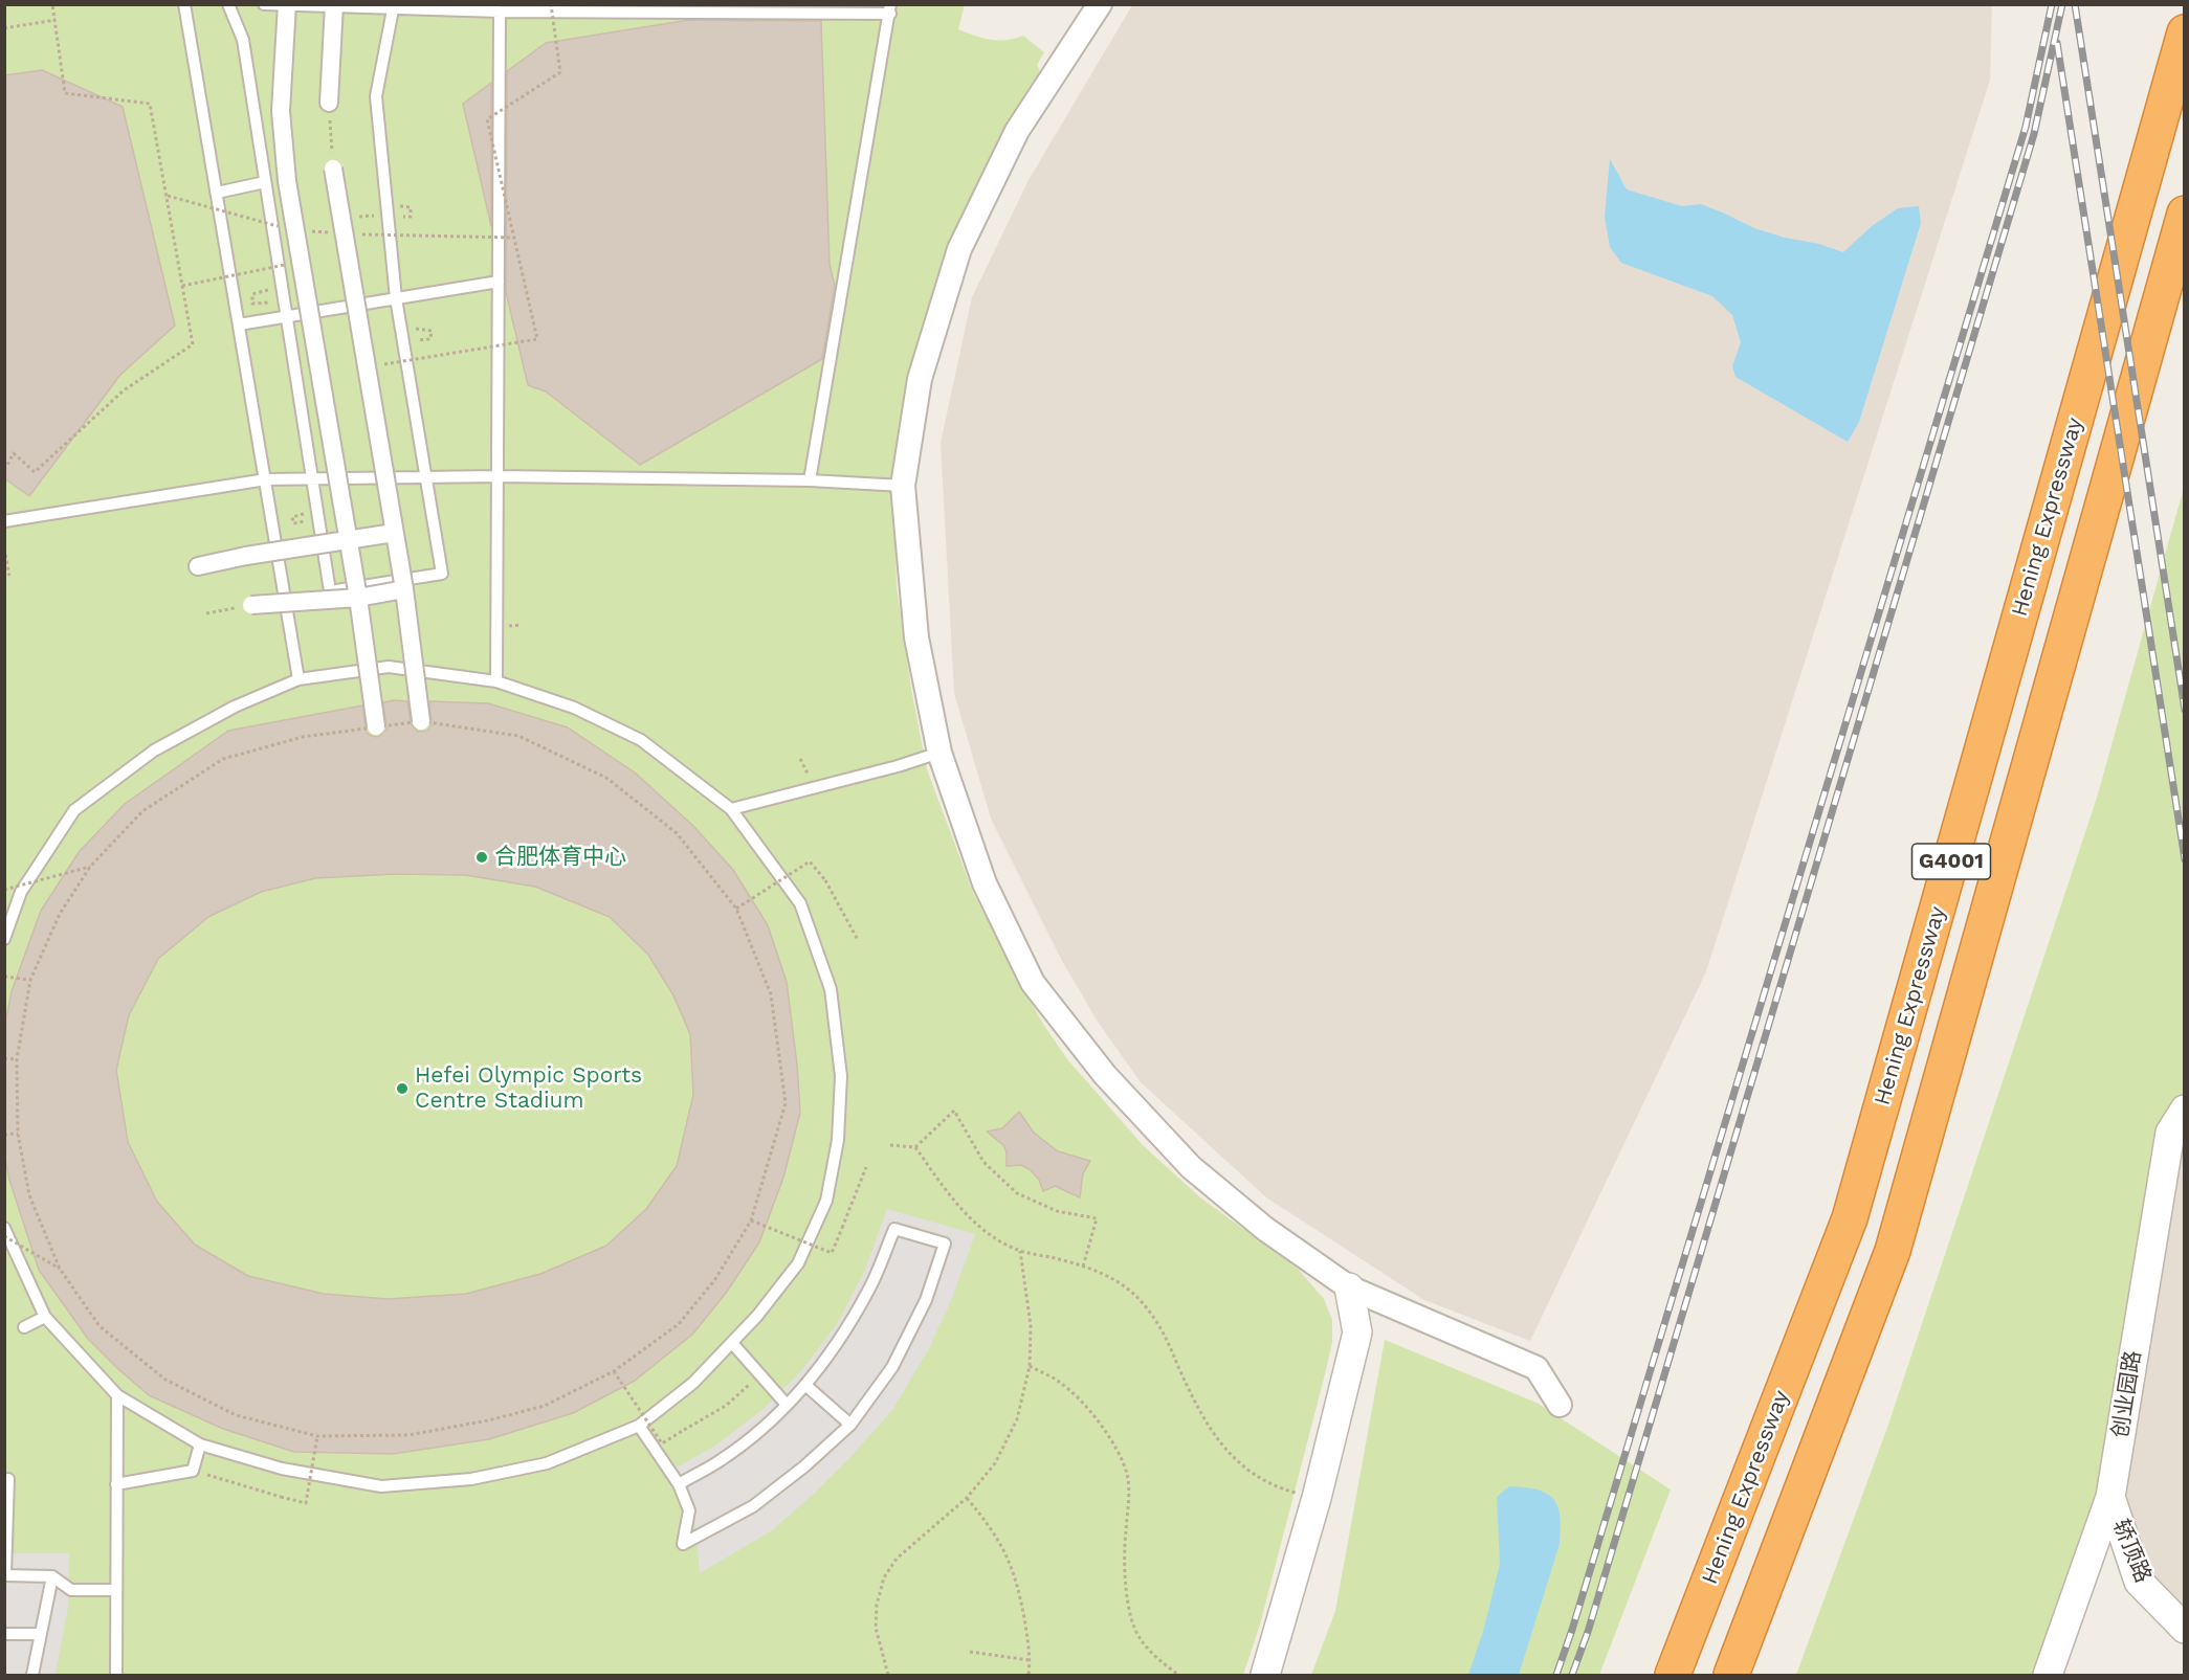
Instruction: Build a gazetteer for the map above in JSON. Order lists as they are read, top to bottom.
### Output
{
  "streets": {
    "highway": ["Hening Expressway", "G4001"],
    "street": ["创业园路", "轿顶路"]
  },
  "crossings": [
    ["创业园路", "轿顶路"]
  ],
  "places": ["合肥体育中心", "Hefei Olympic Sports Centre Stadium"]
}
